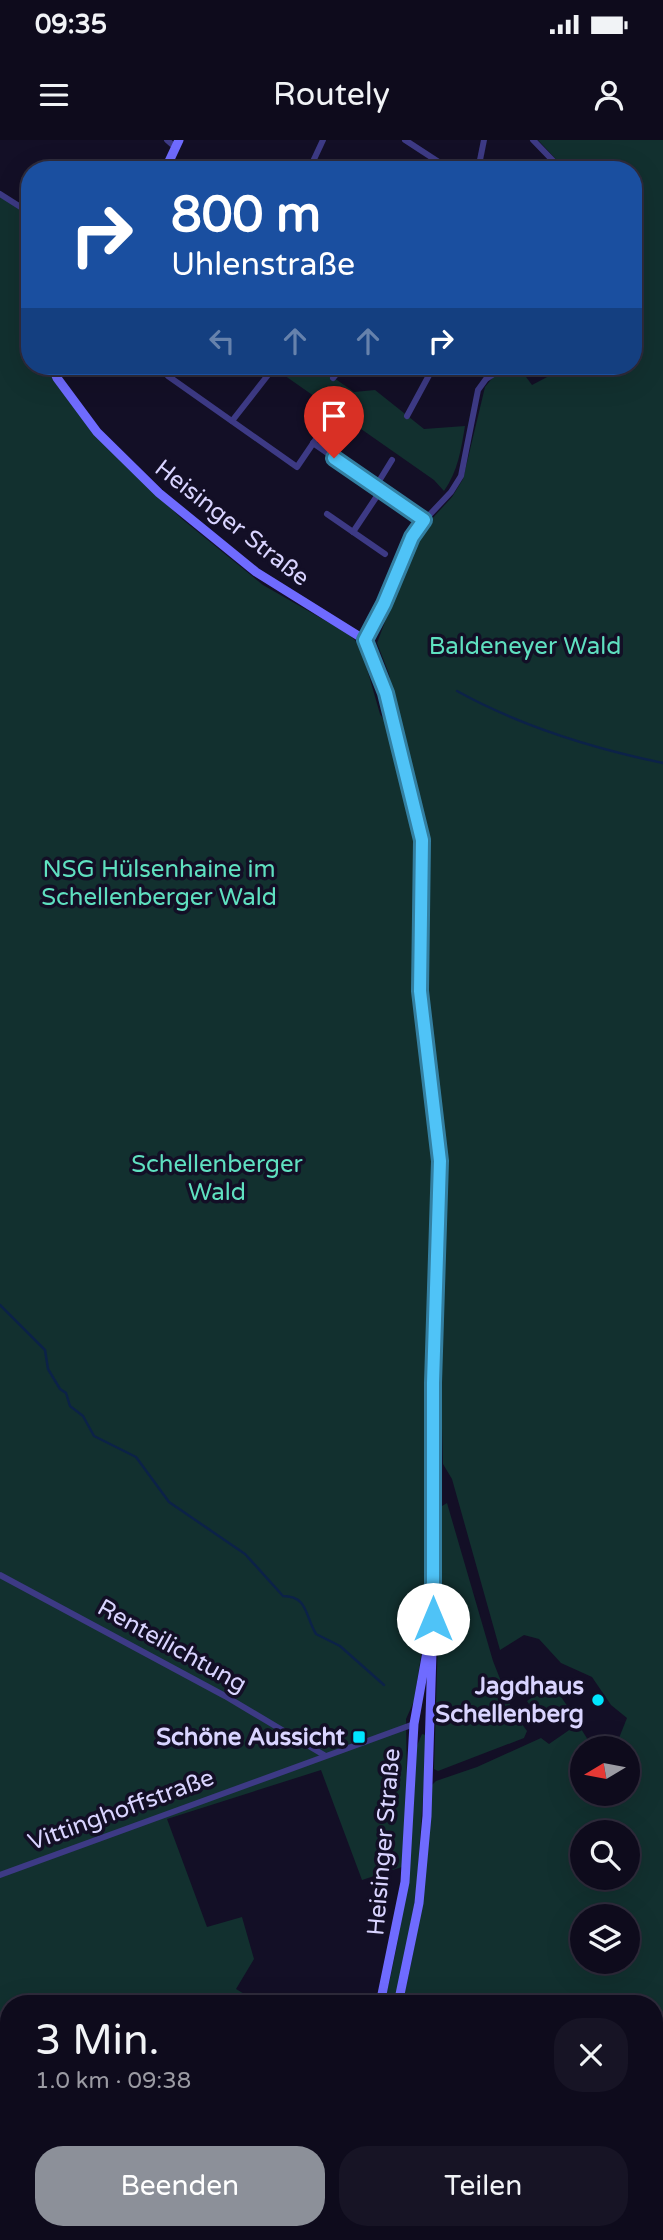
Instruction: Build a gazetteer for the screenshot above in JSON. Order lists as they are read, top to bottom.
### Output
{
  "streets": {
    "main road": ["Heisinger Straße"],
    "street": ["Renteilichtung", "Vittinghoffstraße"]
  },
  "crossings": [
    ["Heisinger Straße", "Vittinghoffstraße"],
    ["Renteilichtung", "Vittinghoffstraße"]
  ],
  "parks": ["Baldeneyer Wald", "NSG Hülsenhaine im Schellenberger Wald", "Schellenberger Wald"],
  "places": {
    "other": ["Jagdhaus Schellenberg"],
    "transit": ["Schöne Aussicht"]
  },
  "north": "left",
  "page": {
    "status": "09:35",
    "header": "Routely",
    "turn": ["800 m", "Uhlenstraße"],
    "heading": ["3 Min.", "1.0 km · 09:38"],
    "buttons": ["Beenden", "Teilen"]
  }
}
